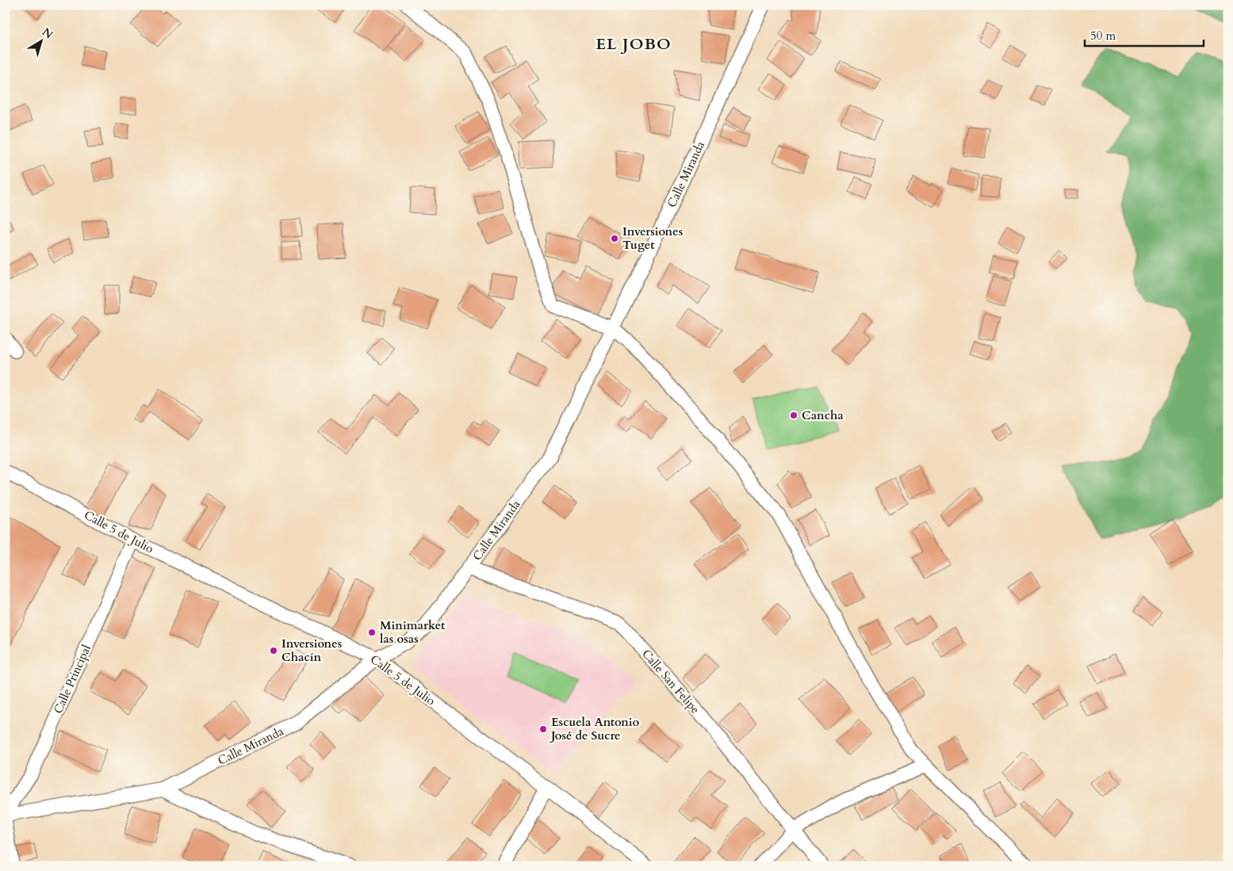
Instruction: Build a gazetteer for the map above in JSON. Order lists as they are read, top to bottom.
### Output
{
  "streets": {
    "street": [
      "Calle Miranda",
      "Calle 5 de Julio",
      "Calle Principal",
      "Calle San Felipe"
    ]
  },
  "crossings": [
    ["Calle Miranda", "Calle 5 de Julio"],
    ["Calle Miranda", "Calle Principal"],
    ["Calle Miranda", "Calle San Felipe"],
    ["Calle 5 de Julio", "Calle Principal"]
  ],
  "districts": ["EL JOBO"],
  "places": [
    "Inversiones Tuget",
    "Cancha",
    "Minimarket las osas",
    "Inversiones Chacín",
    "Escuela Antonio José de Sucre"
  ],
  "scale_bar": "50 m",
  "north": "top right"
}
